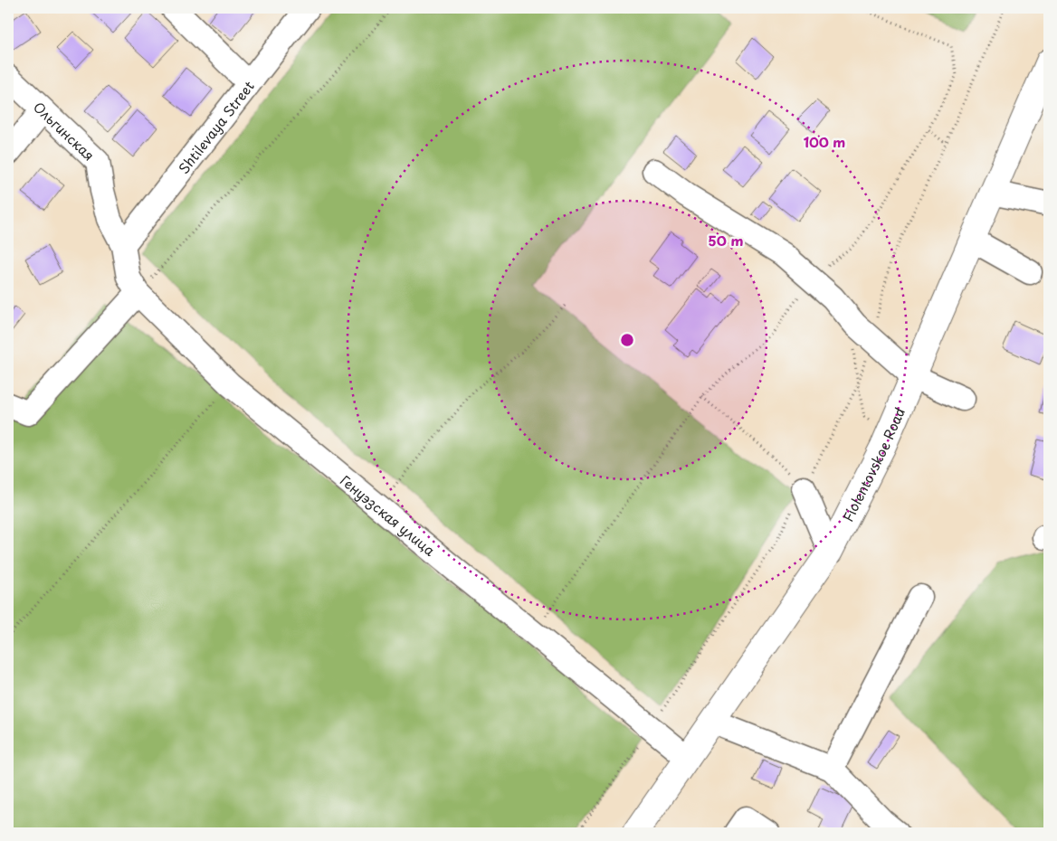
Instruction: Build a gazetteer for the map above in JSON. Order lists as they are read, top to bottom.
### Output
{
  "streets": {
    "main road": ["Fiolentovskoe Road"],
    "street": ["Shtilevaya Street", "Ольгинская", "Генуэзская улица"]
  },
  "crossings": [
    ["Shtilevaya Street", "Ольгинская"],
    ["Shtilevaya Street", "Генуэзская улица"],
    ["Ольгинская", "Генуэзская улица"],
    ["Fiolentovskoe Road", "Генуэзская улица"]
  ],
  "rings": ["100 m", "50 m"]
}
